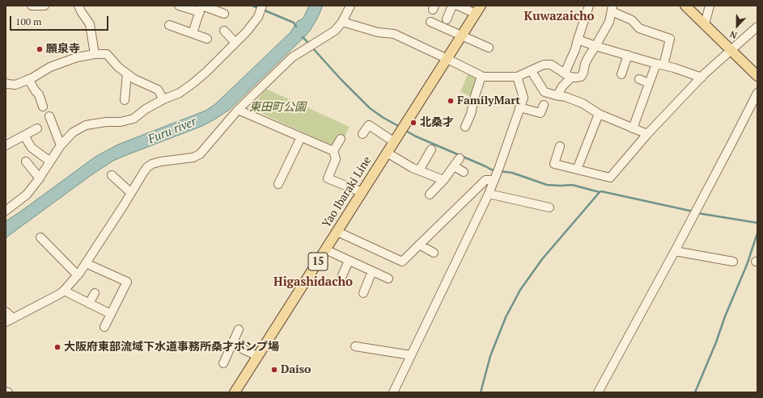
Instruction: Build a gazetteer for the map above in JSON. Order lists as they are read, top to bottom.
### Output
{
  "streets": {
    "main road": ["Yao Ibaraki Line", "15"]
  },
  "districts": ["Kuwazaicho", "Higashidacho"],
  "water": ["Furu river"],
  "parks": ["東田町公園"],
  "places": [
    "願泉寺",
    "FamilyMart",
    "北桑才",
    "大阪府東部流域下水道事務所桑才ポンプ場",
    "Daiso"
  ],
  "scale_bar": "100 m",
  "north": "bottom"
}
